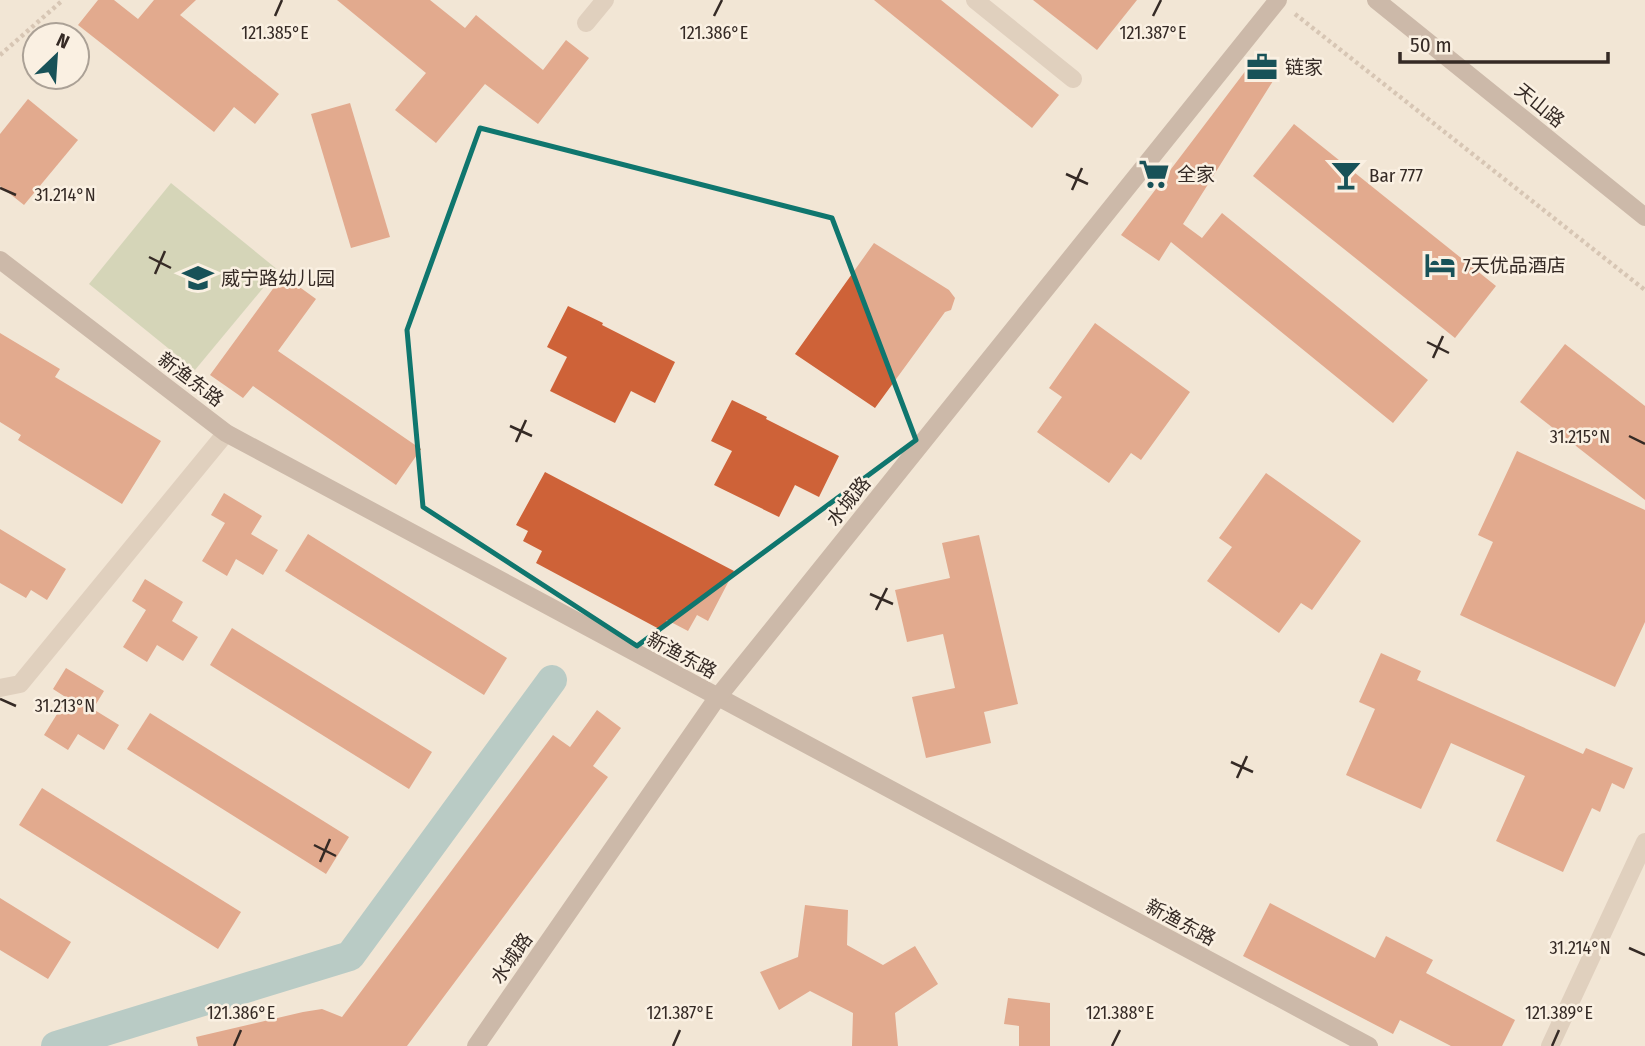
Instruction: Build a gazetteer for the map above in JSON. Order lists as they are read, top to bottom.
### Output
{
  "streets": {
    "street": ["天山路", "新渔东路", "水城路"]
  },
  "crossings": [
    ["新渔东路", "水城路"]
  ],
  "places": {
    "office": ["链家"],
    "supermarket": ["全家"],
    "bar": ["Bar 777"],
    "hotel": ["7天优品酒店"],
    "school or university": ["威宁路幼儿园"]
  },
  "scale_bar": "50 m",
  "north": "top right",
  "coordinates": [
    "121.385°E",
    "121.386°E",
    "121.387°E",
    "31.214°N",
    "31.215°N",
    "31.213°N",
    "121.388°E",
    "121.389°E"
  ]
}
